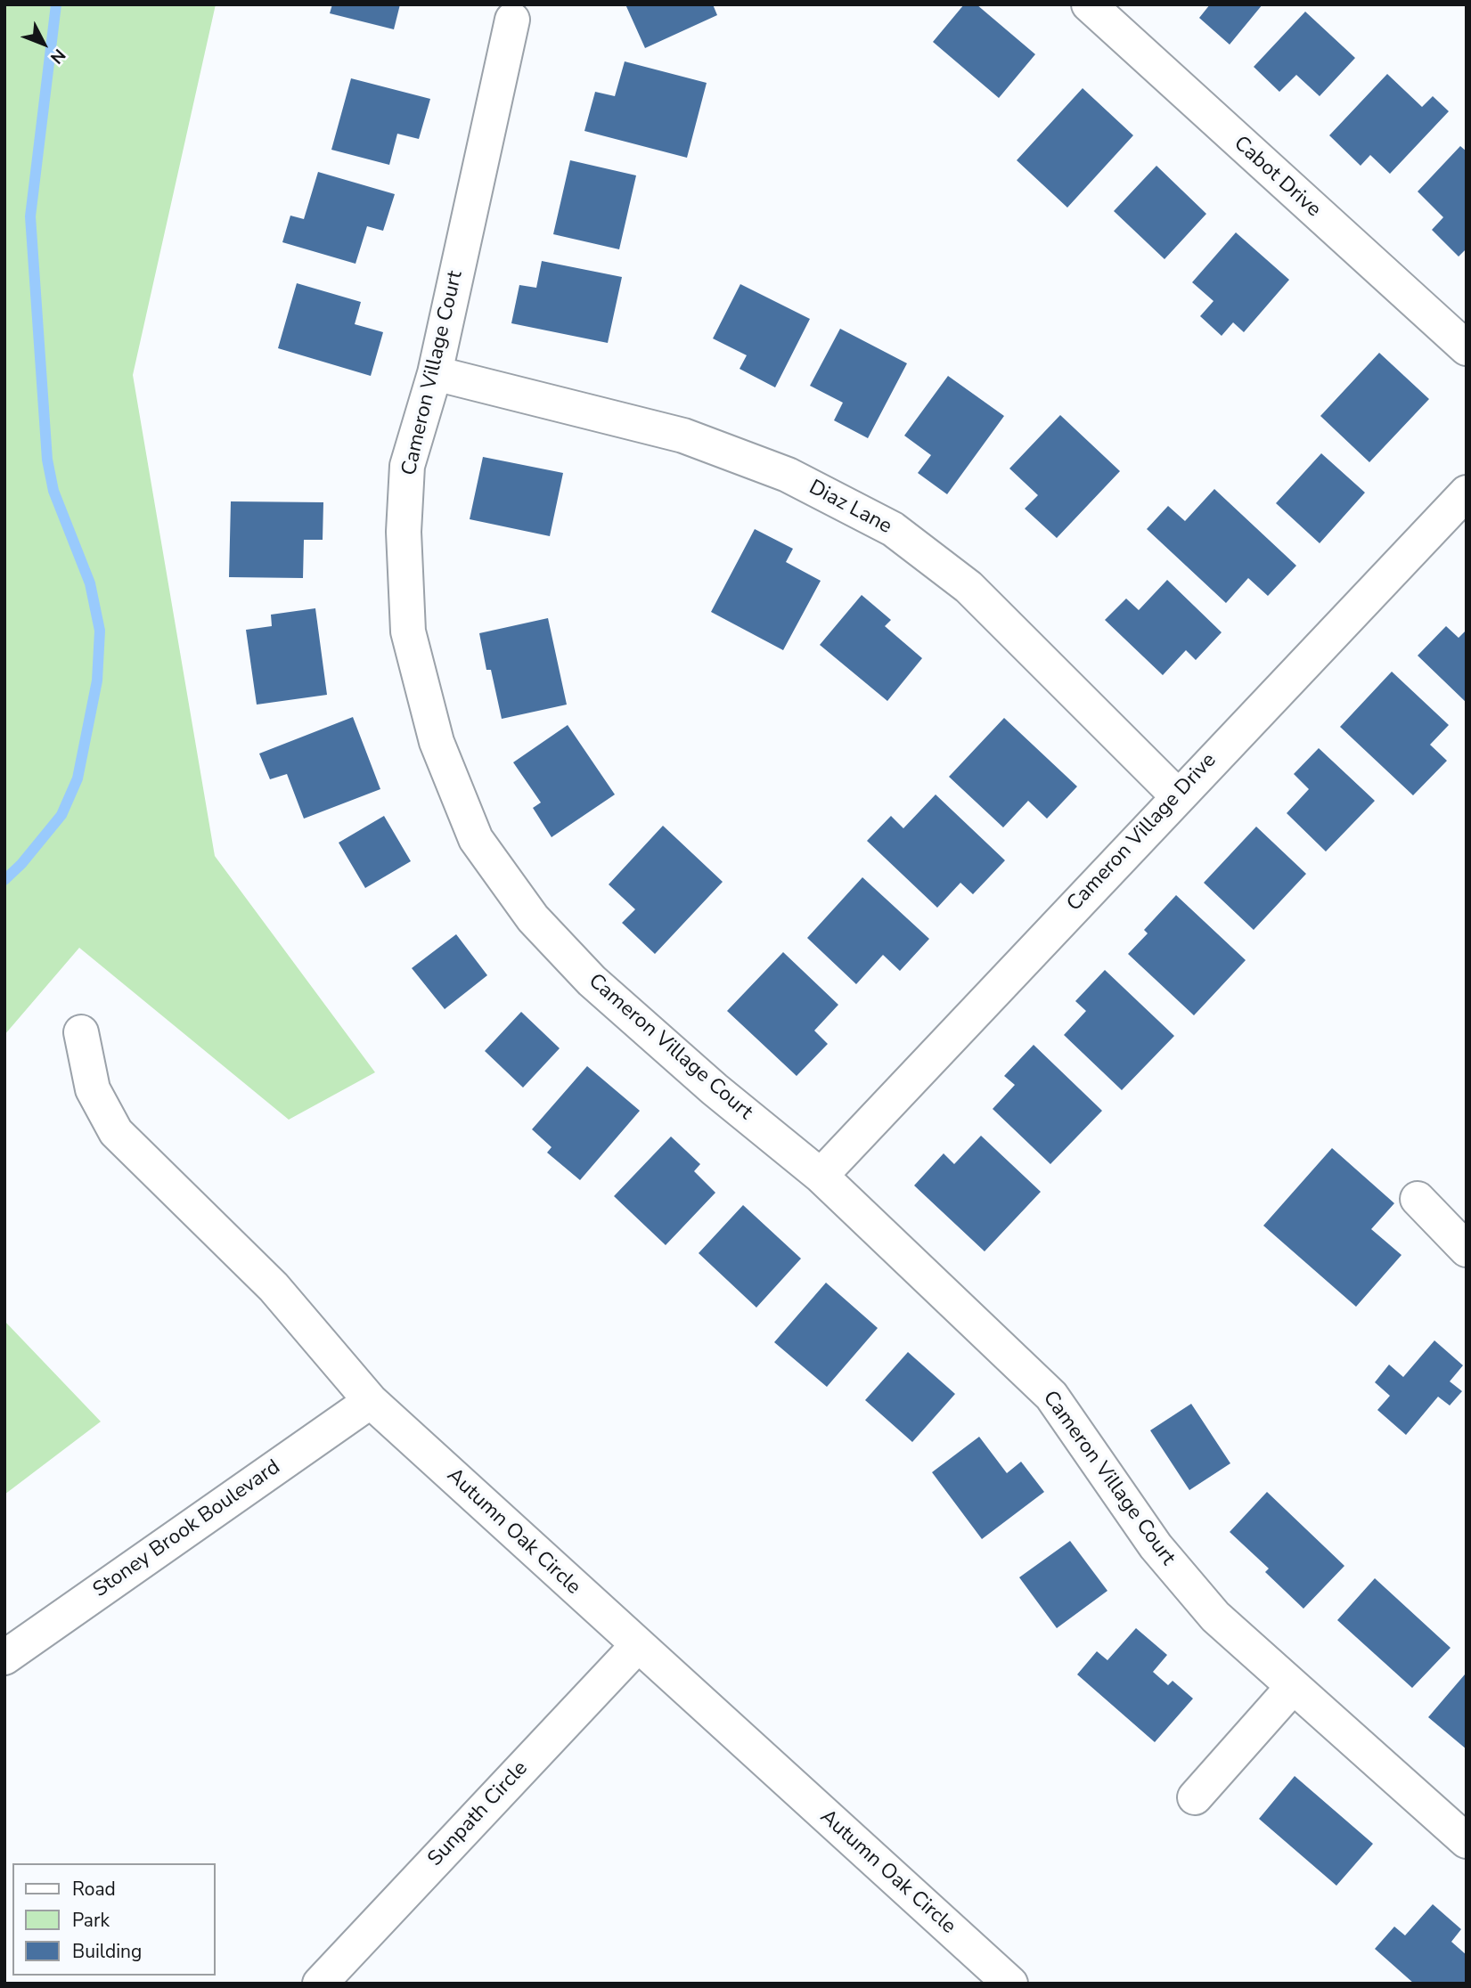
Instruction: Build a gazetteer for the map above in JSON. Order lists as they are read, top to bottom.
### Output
{
  "streets": {
    "street": [
      "Cabot Drive",
      "Cameron Village Court",
      "Diaz Lane",
      "Cameron Village Drive",
      "Stoney Brook Boulevard",
      "Autumn Oak Circle",
      "Sunpath Circle"
    ]
  },
  "crossings": [
    ["Cameron Village Court", "Diaz Lane"],
    ["Cameron Village Court", "Cameron Village Drive"],
    ["Diaz Lane", "Cameron Village Drive"],
    ["Stoney Brook Boulevard", "Autumn Oak Circle"],
    ["Autumn Oak Circle", "Sunpath Circle"]
  ],
  "legend": ["Road", "Park", "Building"],
  "north": "bottom right"
}
